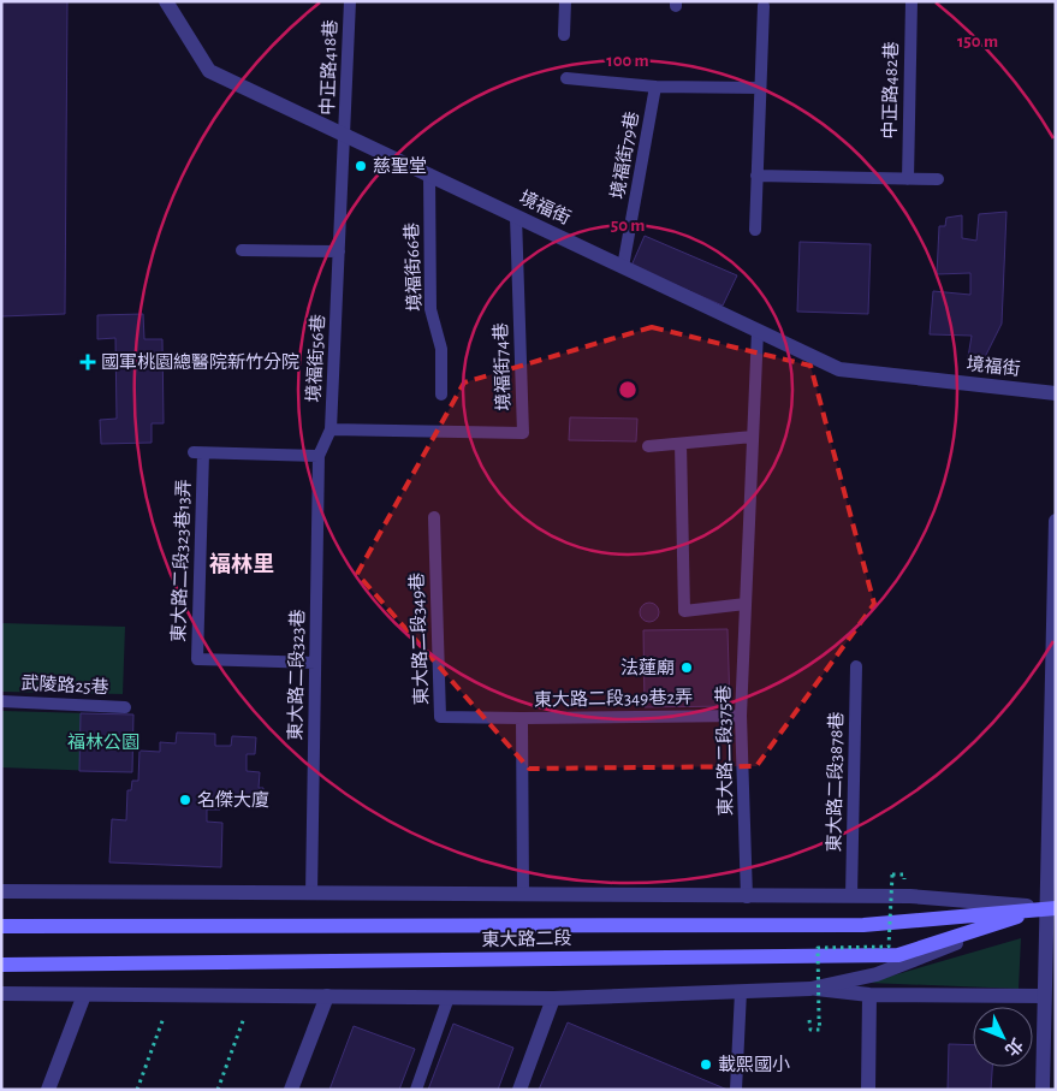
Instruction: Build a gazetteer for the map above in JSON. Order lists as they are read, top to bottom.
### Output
{
  "streets": {
    "main road": ["東大路二段"],
    "street": ["境福街"],
    "lane": [
      "中正路418巷",
      "中正路482巷",
      "境福街79巷",
      "境福街66巷",
      "境福街56巷",
      "境福街74巷",
      "東大路二段323巷13弄",
      "東大路二段349巷",
      "東大路二段323巷",
      "武陵路25巷",
      "東大路二段349巷2弄",
      "東大路二段375巷",
      "東大路二段3878巷"
    ]
  },
  "crossings": [
    ["中正路418巷", "境福街"],
    ["中正路418巷", "境福街56巷"],
    ["境福街79巷", "境福街"],
    ["境福街", "境福街66巷"],
    ["境福街", "境福街56巷"],
    ["境福街", "境福街74巷"],
    ["境福街", "東大路二段375巷"],
    ["境福街56巷", "境福街74巷"],
    ["境福街56巷", "東大路二段323巷13弄"],
    ["境福街56巷", "東大路二段323巷"],
    ["東大路二段323巷13弄", "東大路二段323巷"],
    ["東大路二段349巷", "東大路二段349巷2弄"],
    ["東大路二段349巷2弄", "東大路二段375巷"]
  ],
  "districts": ["福林里"],
  "parks": ["福林公園"],
  "places": {
    "other": [
      "慈聖堂",
      "法蓮廟",
      "名傑大廈",
      "載熙國小"
    ],
    "health": ["國軍桃園總醫院新竹分院"]
  },
  "north": "bottom right",
  "rings": ["150 m", "100 m", "50 m"]
}
